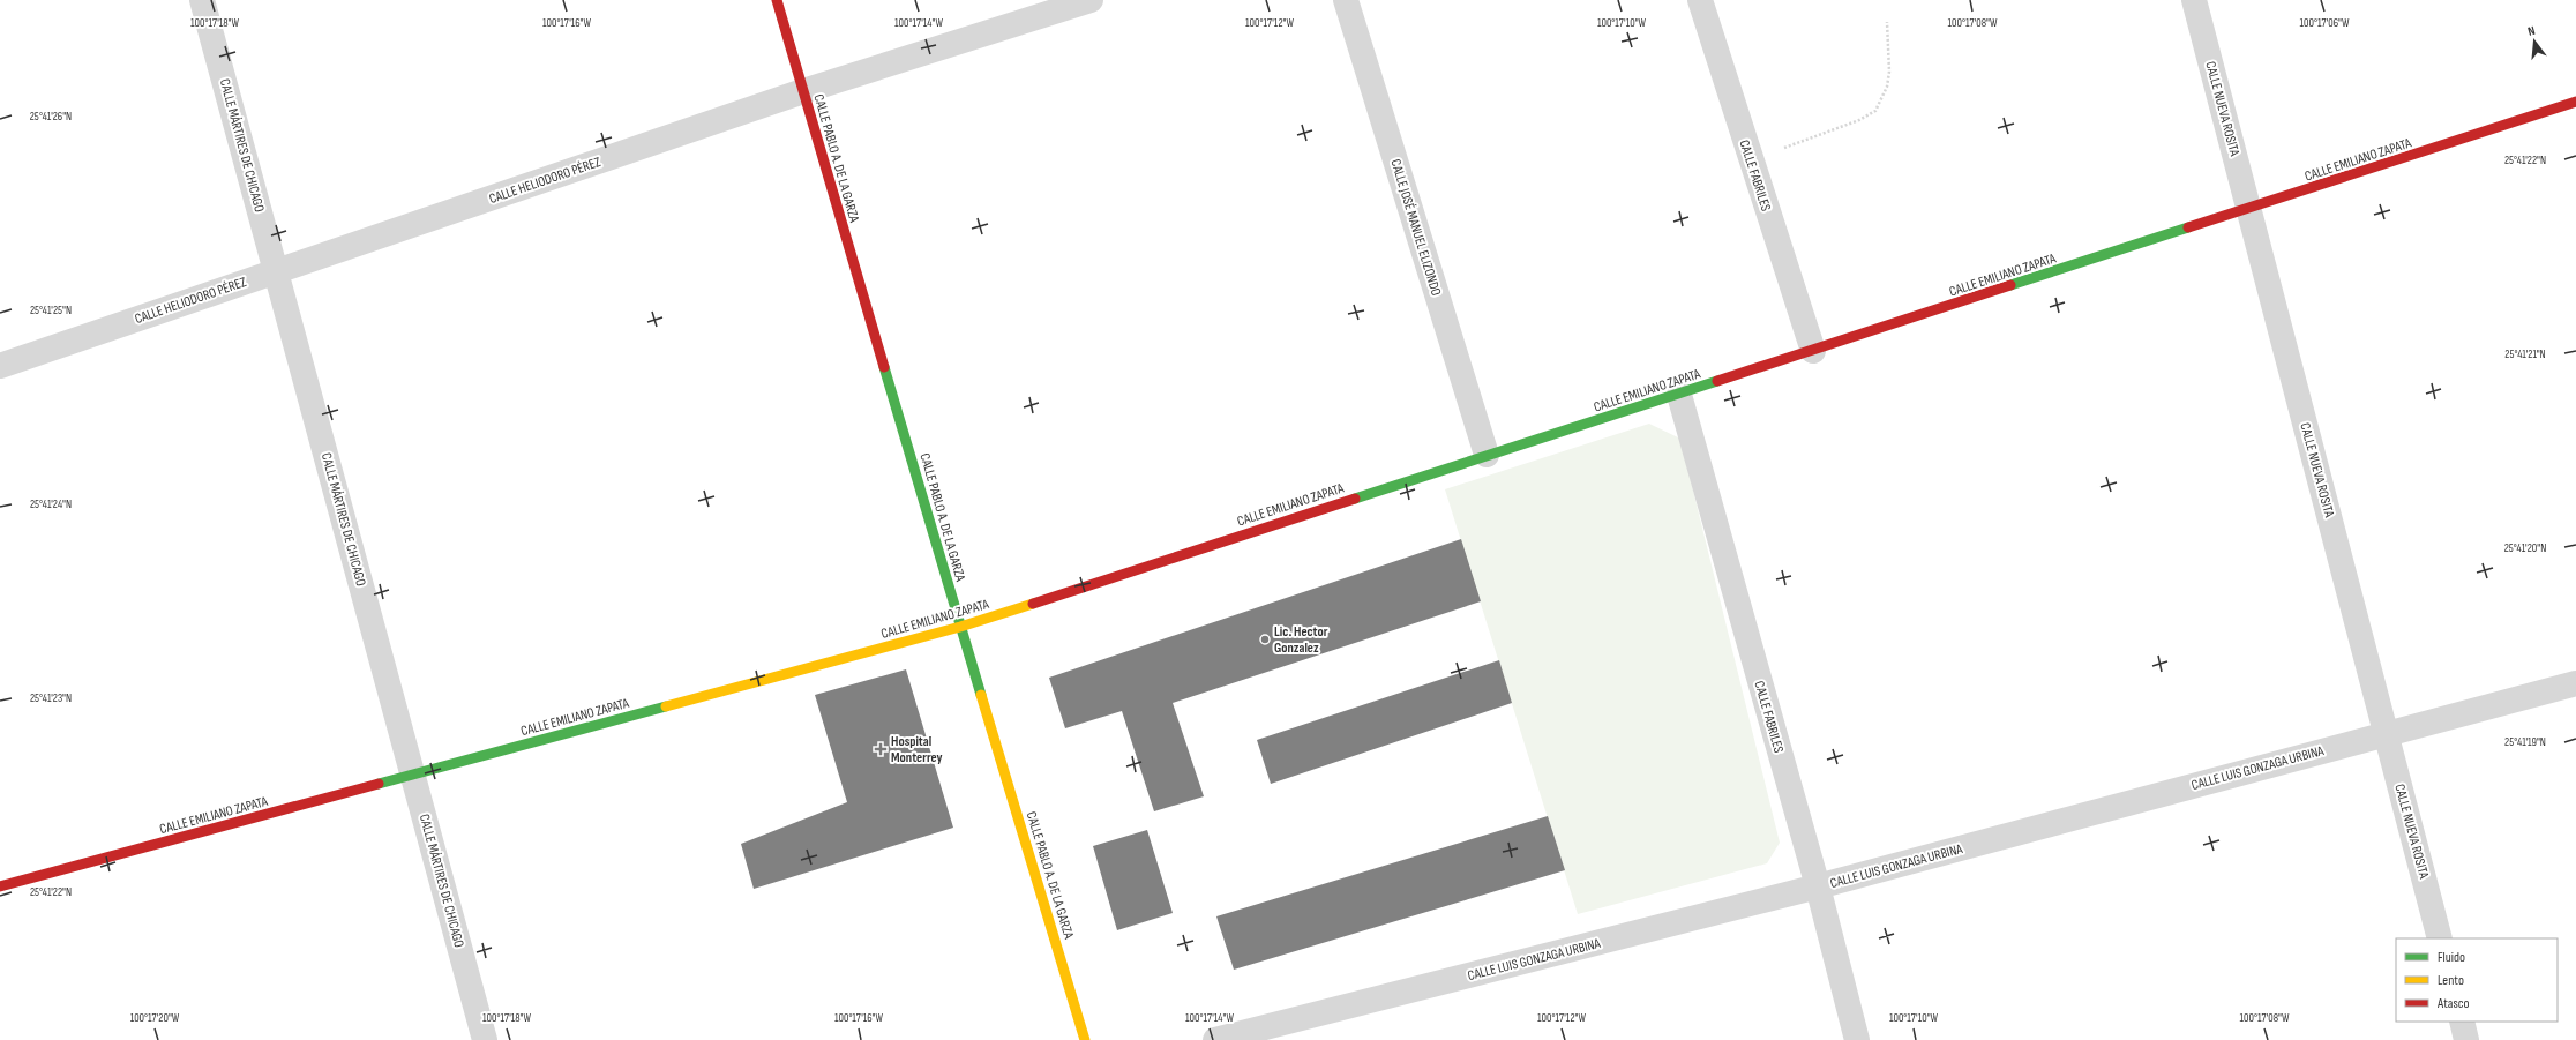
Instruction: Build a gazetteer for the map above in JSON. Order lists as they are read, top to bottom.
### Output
{
  "streets": {
    "street": [
      "CALLE NUEVA ROSITA",
      "CALLE MÁRTIRES DE CHICAGO",
      "CALLE PABLO A. DE LA GARZA",
      "CALLE EMILIANO ZAPATA",
      "CALLE FABRILES",
      "CALLE HELIODORO PÉREZ",
      "CALLE JOSÉ MANUEL ELIZONDO",
      "CALLE LUIS GONZAGA URBINA"
    ]
  },
  "crossings": [
    ["CALLE NUEVA ROSITA", "CALLE EMILIANO ZAPATA"],
    ["CALLE NUEVA ROSITA", "CALLE LUIS GONZAGA URBINA"],
    ["CALLE MÁRTIRES DE CHICAGO", "CALLE EMILIANO ZAPATA"],
    ["CALLE MÁRTIRES DE CHICAGO", "CALLE HELIODORO PÉREZ"],
    ["CALLE PABLO A. DE LA GARZA", "CALLE EMILIANO ZAPATA"],
    ["CALLE PABLO A. DE LA GARZA", "CALLE HELIODORO PÉREZ"],
    ["CALLE EMILIANO ZAPATA", "CALLE FABRILES"],
    ["CALLE EMILIANO ZAPATA", "CALLE JOSÉ MANUEL ELIZONDO"],
    ["CALLE FABRILES", "CALLE LUIS GONZAGA URBINA"]
  ],
  "places": {
    "other": ["Lic. Hector Gonzalez"],
    "health": ["Hospital Monterrey"]
  },
  "legend": ["Fluido", "Lento", "Atasco"],
  "north": "top",
  "coordinates": [
    "100°17'18\"W",
    "100°17'16\"W",
    "100°17'14\"W",
    "100°17'12\"W",
    "100°17'10\"W",
    "100°17'08\"W",
    "100°17'06\"W",
    "25°41'26\"N",
    "25°41'22\"N",
    "25°41'25\"N",
    "25°41'21\"N",
    "25°41'24\"N",
    "25°41'20\"N",
    "25°41'23\"N",
    "25°41'19\"N",
    "100°17'20\"W"
  ]
}
